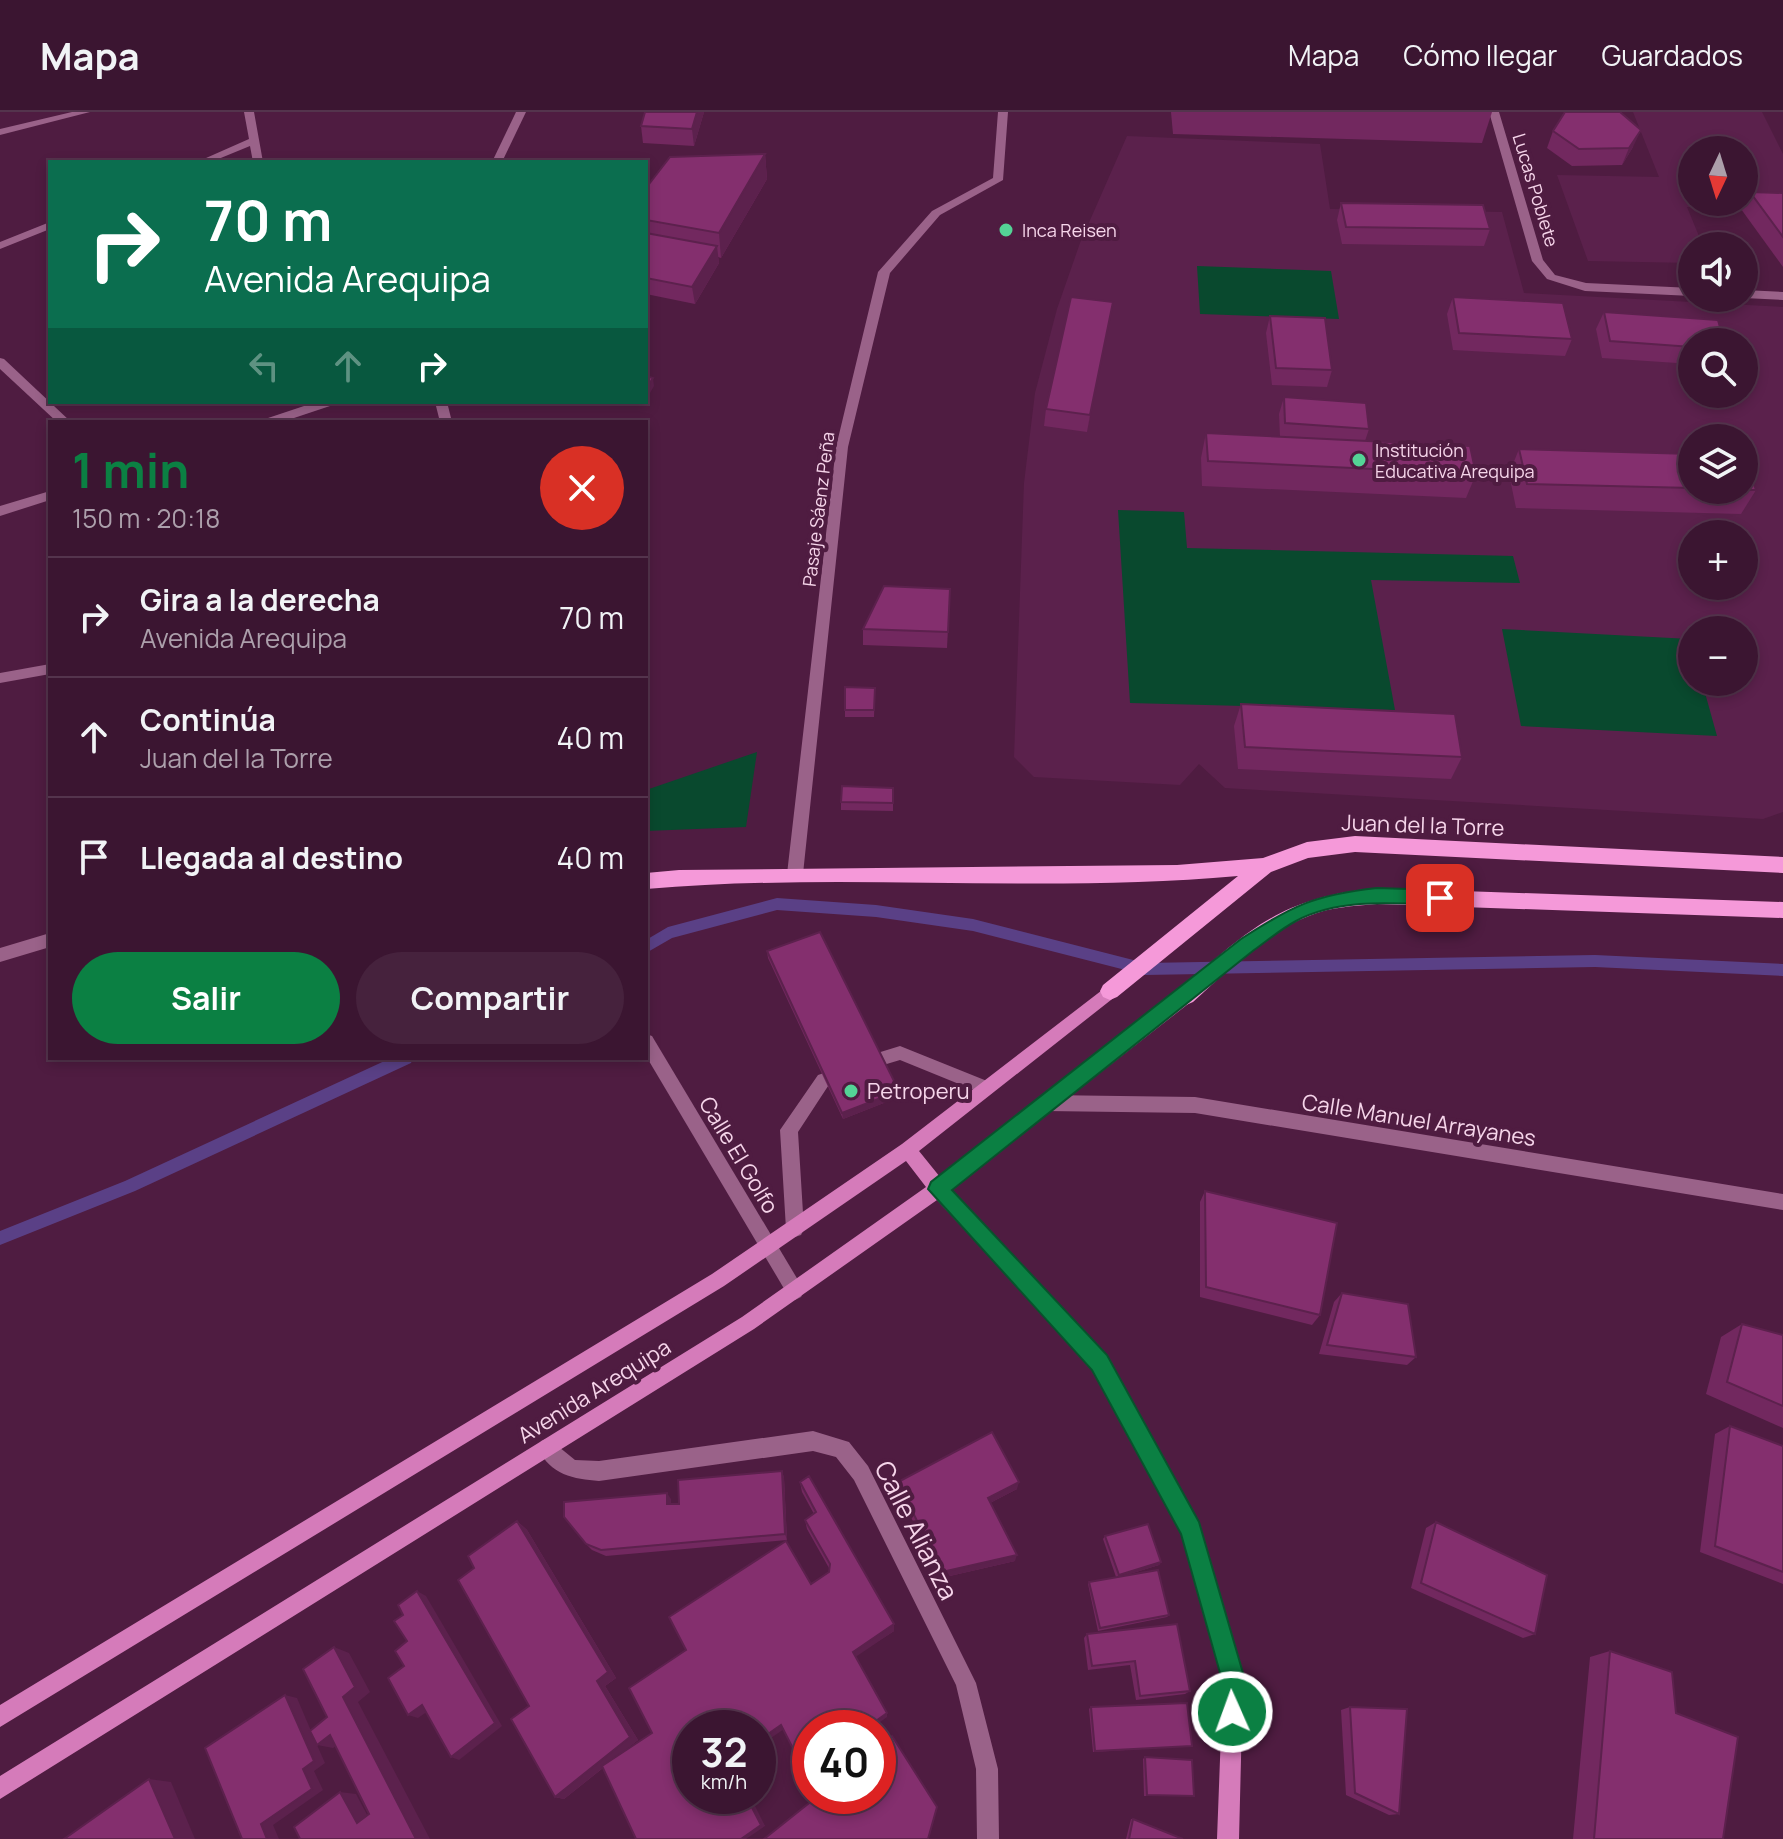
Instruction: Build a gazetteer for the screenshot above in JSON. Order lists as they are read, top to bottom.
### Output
{
  "streets": {
    "main road": ["Juan del la Torre", "Avenida Arequipa"],
    "street": [
      "Lucas Poblete",
      "Pasaje Sáenz Peña",
      "Calle Manuel Arrayanes",
      "Calle El Golfo",
      "Calle Alianza"
    ]
  },
  "crossings": [
    ["Juan del la Torre", "Avenida Arequipa"],
    ["Calle Manuel Arrayanes", "Avenida Arequipa"],
    ["Calle El Golfo", "Avenida Arequipa"],
    ["Avenida Arequipa", "Calle Alianza"]
  ],
  "places": ["Inca Reisen", "Institución Educativa Arequipa", "Petroperu"],
  "north": "bottom",
  "page": {
    "header": "Mapa",
    "nav": ["Mapa", "Cómo llegar", "Guardados"],
    "map_buttons": ["+", "−"],
    "turn": ["70 m", "Avenida Arequipa"],
    "heading": ["1 min", "150 m · 20:18"],
    "list": [
      {
        "name": "Gira a la derecha",
        "note": "Avenida Arequipa",
        "value": "70 m"
      },
      {
        "name": "Continúa",
        "note": "Juan del la Torre",
        "value": "40 m"
      },
      {
        "name": "Llegada al destino",
        "value": "40 m"
      }
    ],
    "buttons": ["Salir", "Compartir"],
    "speed": "32 km/h",
    "limit": "40"
  }
}
